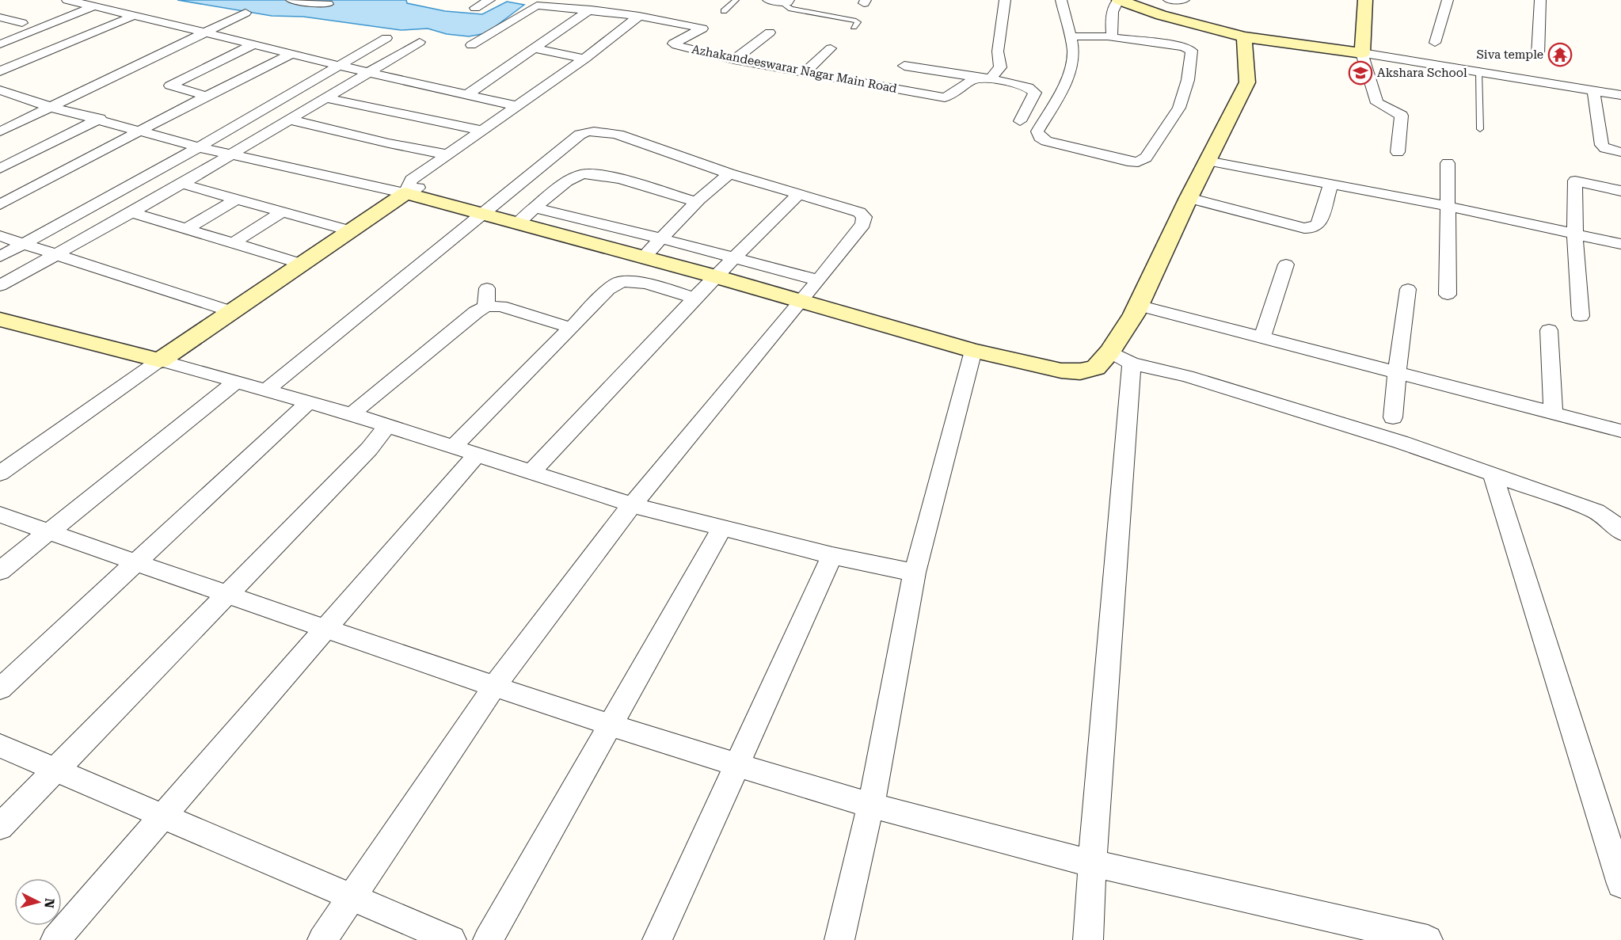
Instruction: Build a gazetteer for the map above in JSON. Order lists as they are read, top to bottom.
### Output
{
  "streets": {
    "street": ["Azhakandeeswarar Nagar Main Road"]
  },
  "places": {
    "temple": ["Siva temple"],
    "school or university": ["Akshara School"]
  },
  "north": "right"
}
